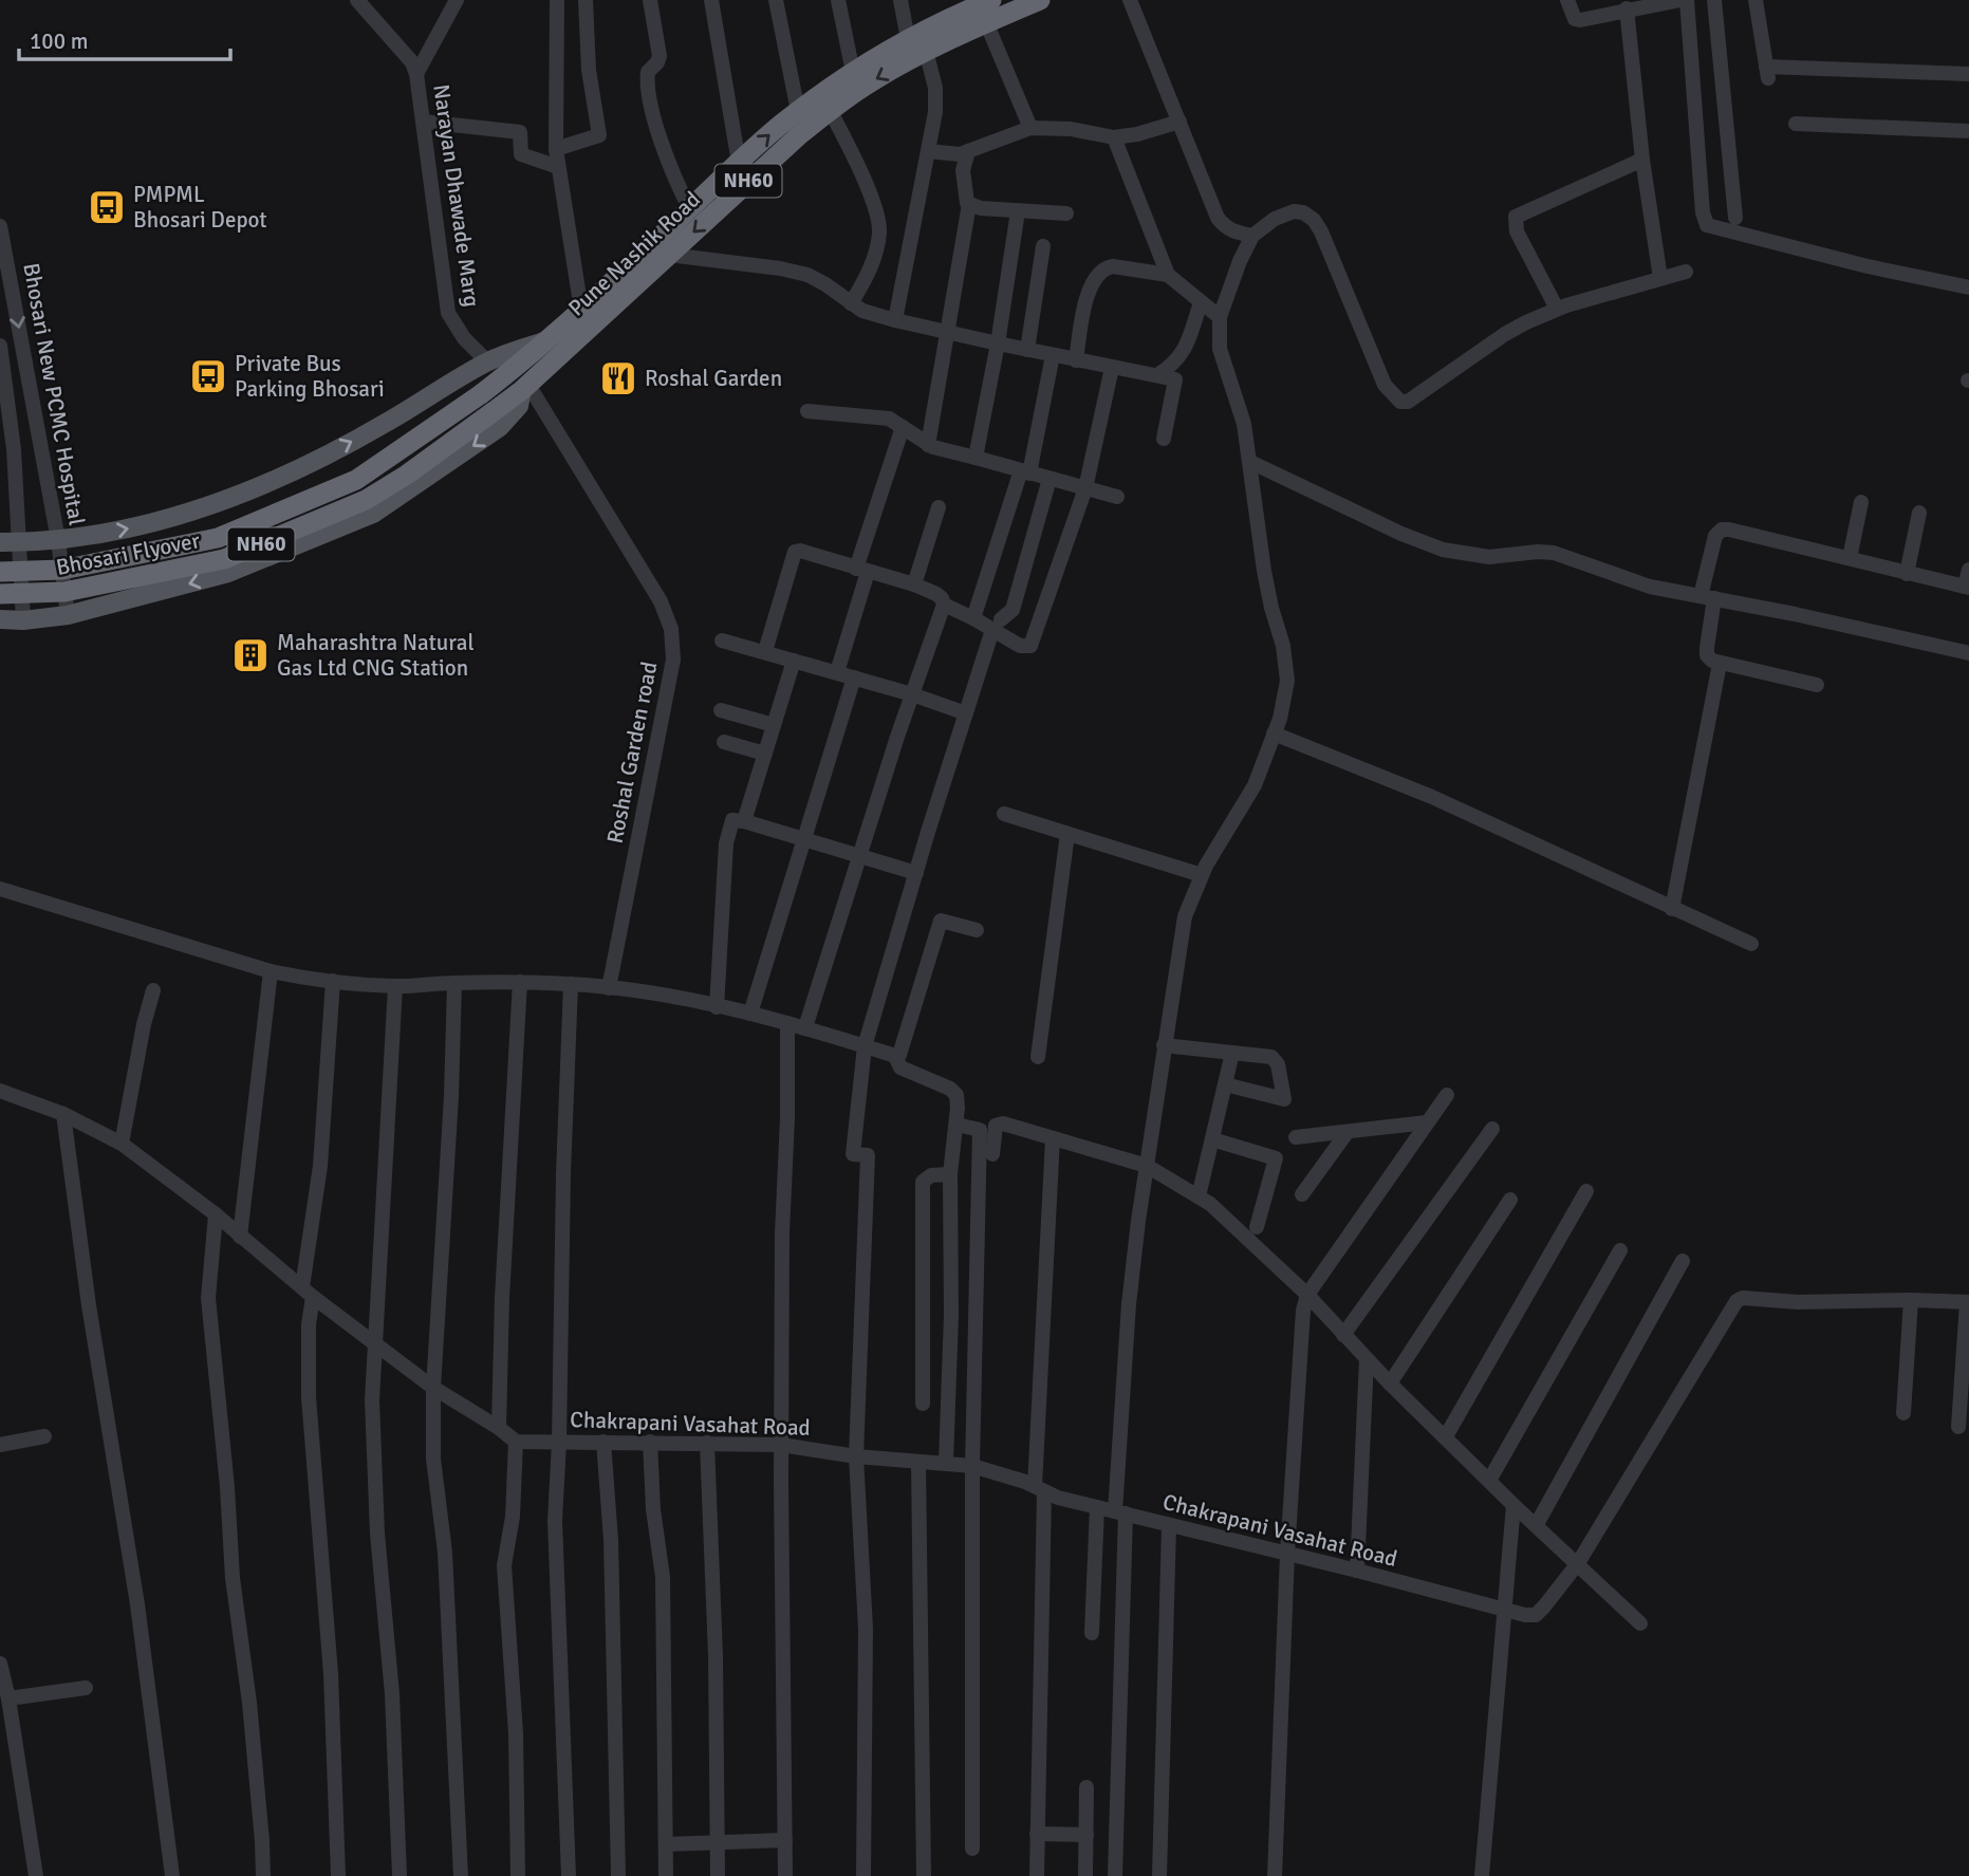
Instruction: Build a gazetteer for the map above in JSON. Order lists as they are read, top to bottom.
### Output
{
  "streets": {
    "highway": ["NH60", "Pune Nashik Road", "Bhosari Flyover"],
    "street": [
      "Narayan Dhawade Marg",
      "Bhosari New PCMC Hospital",
      "Roshal Garden road",
      "Chakrapani Vasahat Road"
    ]
  },
  "crossings": [
    ["Pune Nashik Road", "Bhosari Flyover"],
    ["Pune Nashik Road", "Roshal Garden road"]
  ],
  "places": {
    "bus stop": ["PMPML Bhosari Depot", "Private Bus Parking Bhosari"],
    "restaurant": ["Roshal Garden"],
    "building": ["Maharashtra Natural Gas Ltd CNG Station"]
  },
  "scale_bar": "100 m"
}
